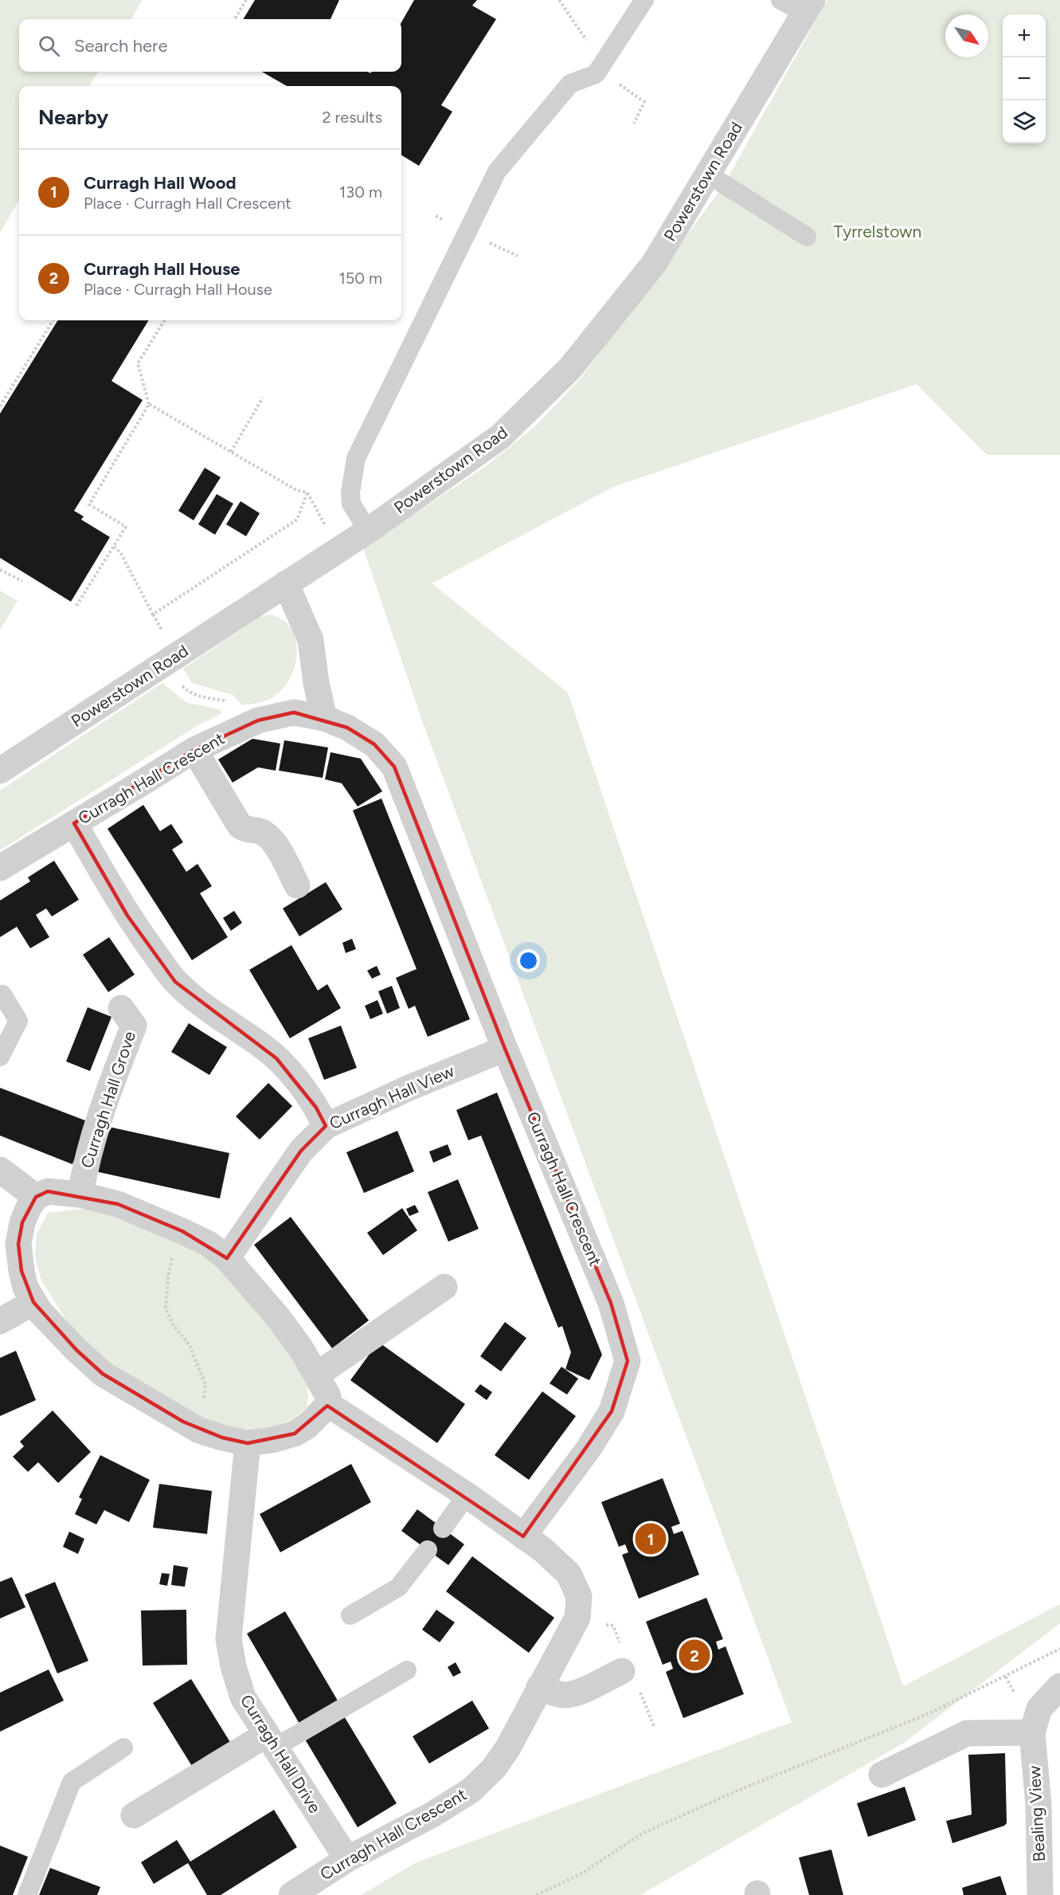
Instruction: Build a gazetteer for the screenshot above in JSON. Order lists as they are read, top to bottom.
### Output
{
  "streets": {
    "street": [
      "Powerstown Road",
      "Curragh Hall Crescent",
      "Curragh Hall View",
      "Curragh Hall Grove",
      "Curragh Hall Drive",
      "Bealing View"
    ]
  },
  "crossings": [
    ["Curragh Hall Crescent", "Curragh Hall View"],
    ["Curragh Hall Crescent", "Curragh Hall Drive"]
  ],
  "parks": ["Tyrrelstown"],
  "north": "bottom right",
  "page": {
    "map_buttons": ["+", "−"],
    "search": "Search here",
    "heading": ["Nearby", "2 results"],
    "list": [
      {
        "mark": "1",
        "name": "Curragh Hall Wood",
        "note": "Place · Curragh Hall Crescent",
        "value": "130 m"
      },
      {
        "mark": "2",
        "name": "Curragh Hall House",
        "note": "Place · Curragh Hall House",
        "value": "150 m"
      }
    ],
    "pins": ["1", "2"]
  }
}
